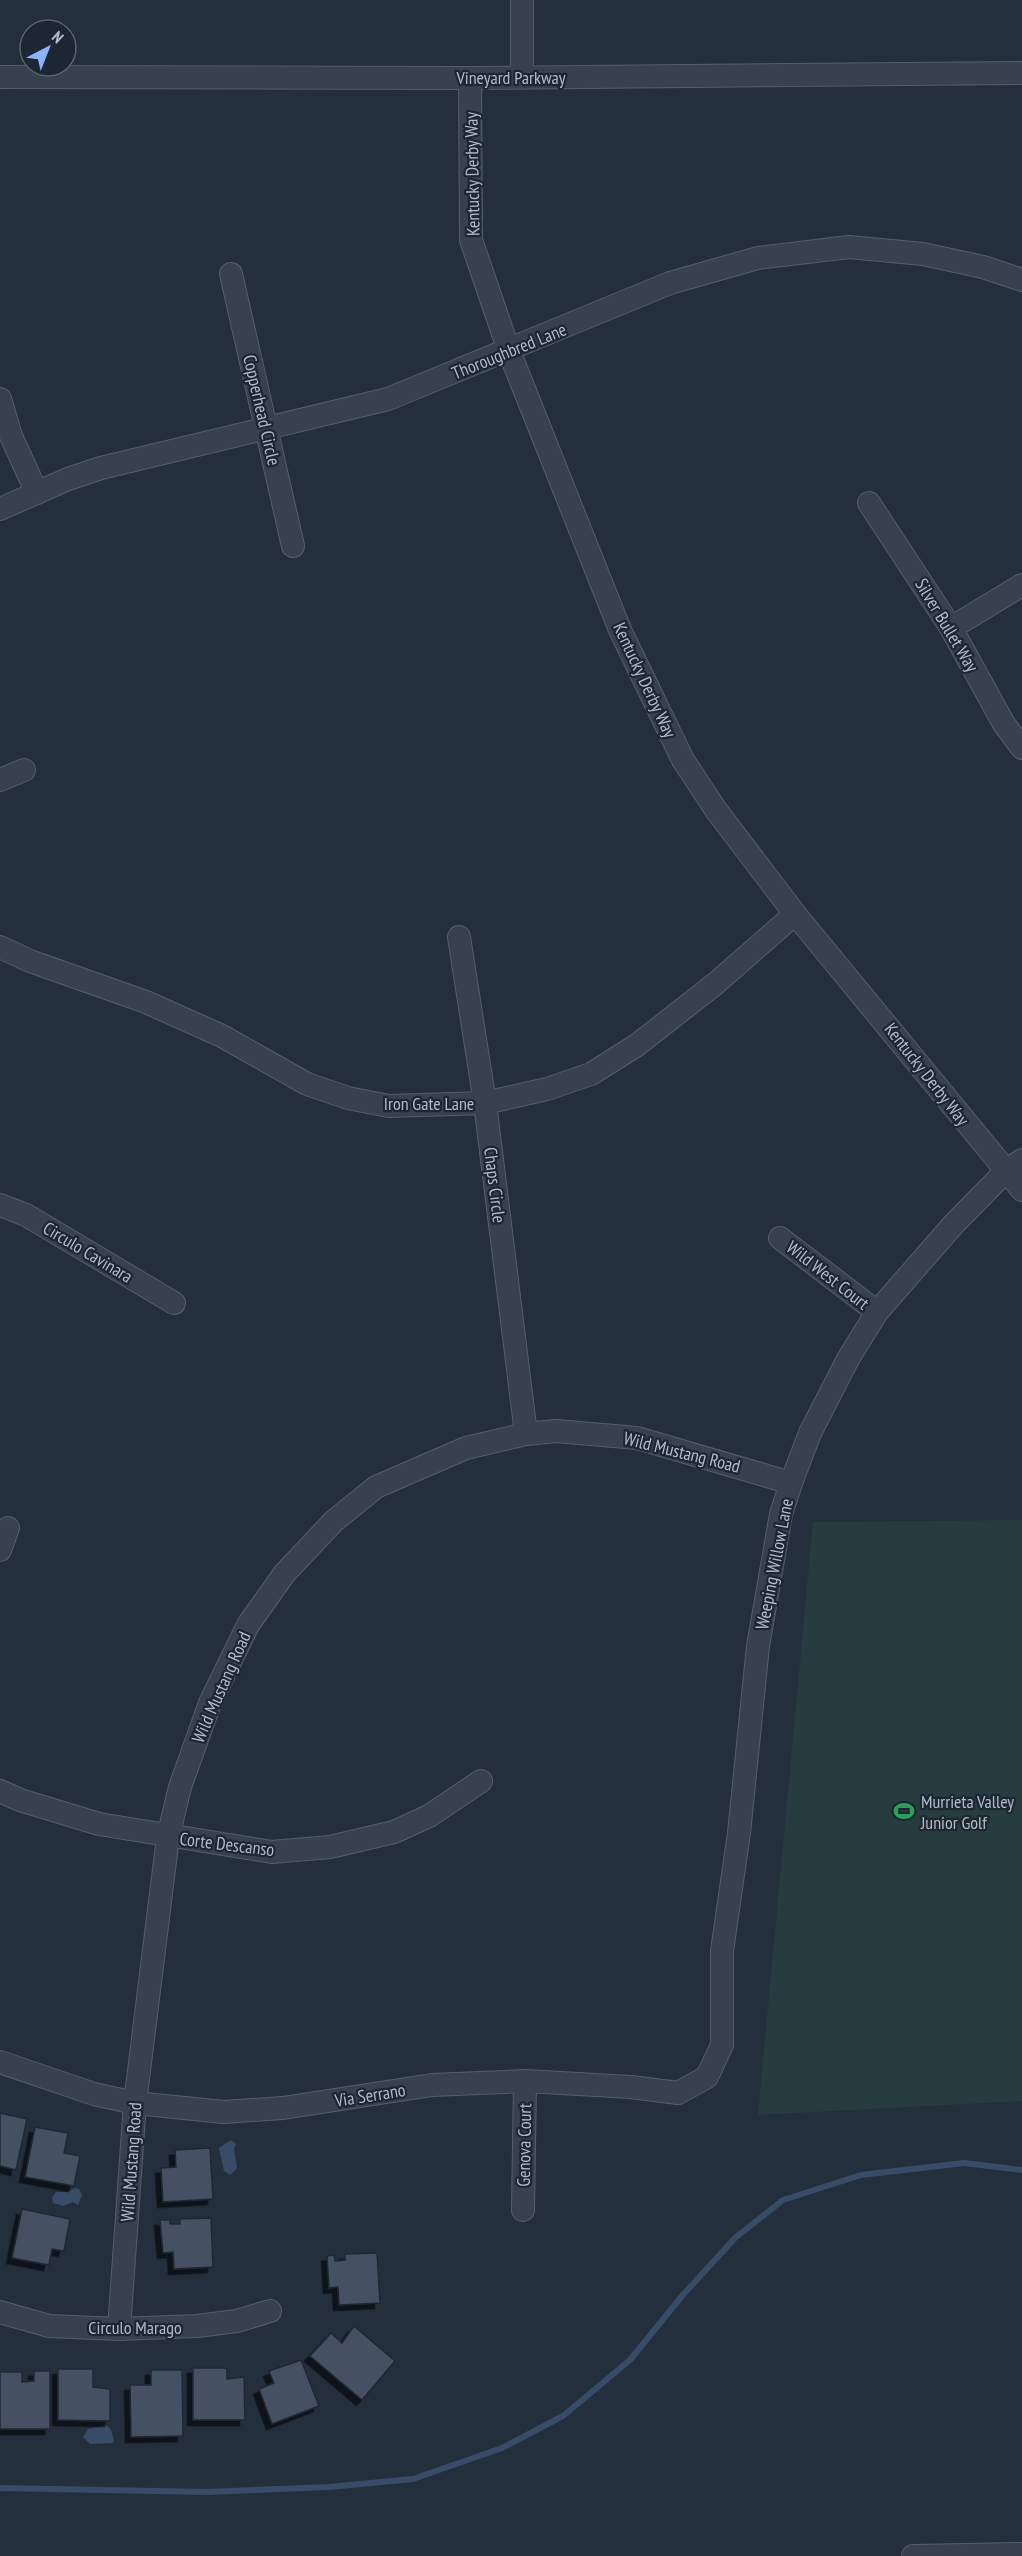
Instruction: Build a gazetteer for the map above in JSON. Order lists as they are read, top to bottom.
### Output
{
  "streets": {
    "street": [
      "Vineyard Parkway",
      "Kentucky Derby Way",
      "Thoroughbred Lane",
      "Copperhead Circle",
      "Silver Bullet Way",
      "Iron Gate Lane",
      "Chaps Circle",
      "Circulo Cavinara",
      "Wild West Court",
      "Wild Mustang Road",
      "Weeping Willow Lane",
      "Corte Descanso",
      "Via Serrano",
      "Genova Court",
      "Circulo Marago"
    ]
  },
  "crossings": [
    ["Vineyard Parkway", "Kentucky Derby Way"],
    ["Kentucky Derby Way", "Thoroughbred Lane"],
    ["Kentucky Derby Way", "Iron Gate Lane"],
    ["Kentucky Derby Way", "Weeping Willow Lane"],
    ["Thoroughbred Lane", "Copperhead Circle"],
    ["Iron Gate Lane", "Chaps Circle"],
    ["Chaps Circle", "Wild Mustang Road"],
    ["Wild West Court", "Weeping Willow Lane"],
    ["Wild Mustang Road", "Weeping Willow Lane"],
    ["Wild Mustang Road", "Corte Descanso"],
    ["Wild Mustang Road", "Via Serrano"],
    ["Wild Mustang Road", "Circulo Marago"],
    ["Weeping Willow Lane", "Via Serrano"],
    ["Via Serrano", "Genova Court"]
  ],
  "places": {
    "sports": ["Murrieta Valley Junior Golf"]
  },
  "north": "top right"
}
